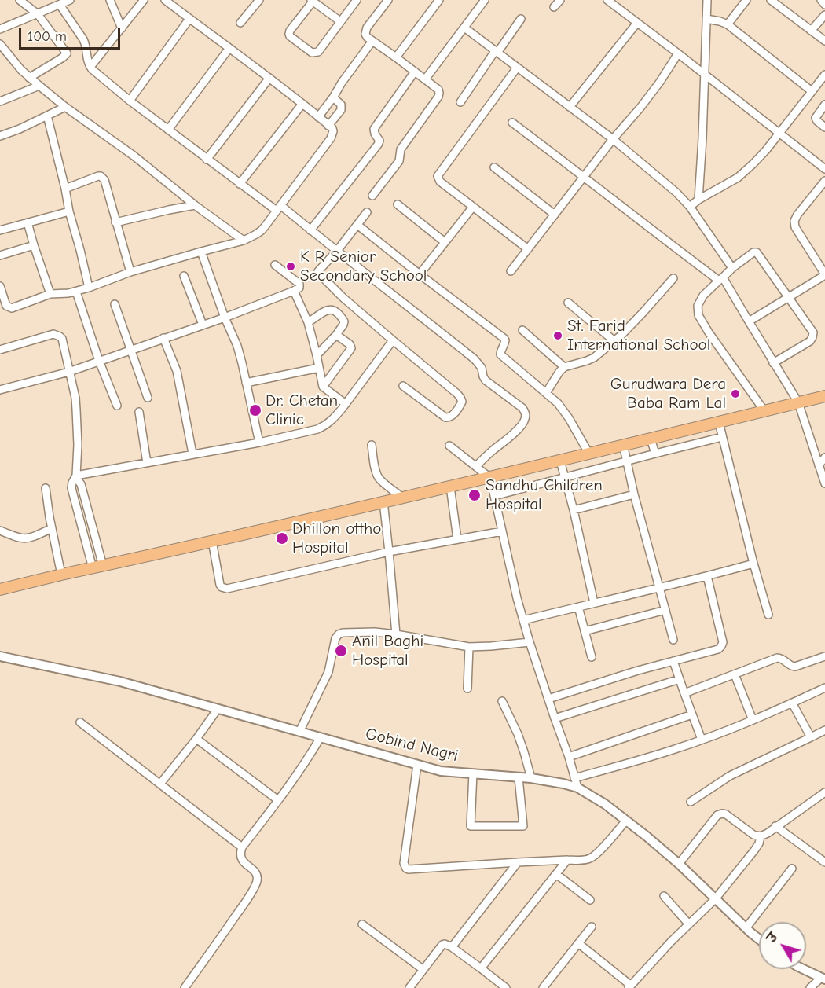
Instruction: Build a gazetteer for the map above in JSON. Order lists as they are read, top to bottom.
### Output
{
  "streets": {
    "street": ["Gobind Nagri"]
  },
  "places": [
    "K R Senior Secondary School",
    "St. Farid International School",
    "Gurudwara Dera Baba Ram Lal",
    "Dr. Chetan Clinic",
    "Sandhu Children Hospital",
    "Dhillon ottho Hospital",
    "Anil Baghi Hospital"
  ],
  "scale_bar": "100 m",
  "north": "top left"
}
